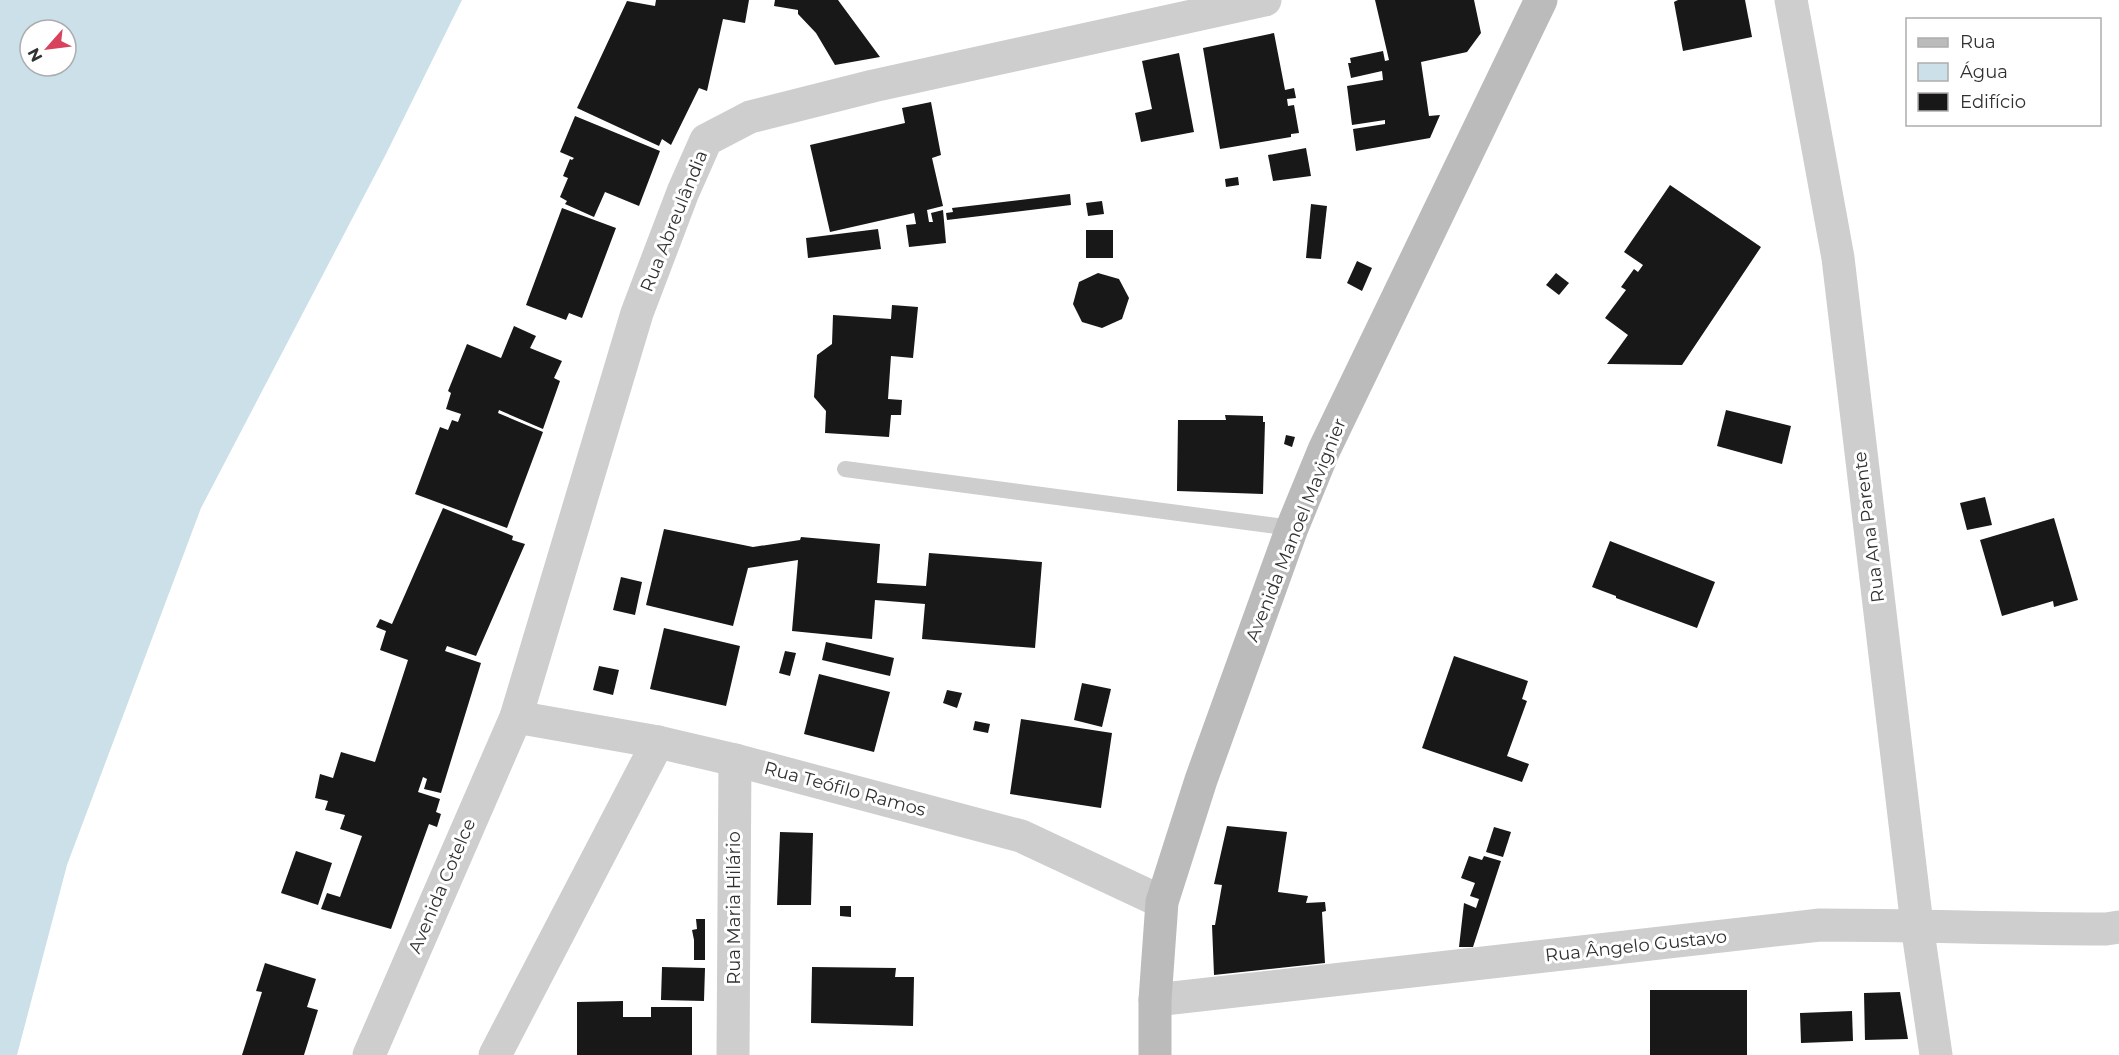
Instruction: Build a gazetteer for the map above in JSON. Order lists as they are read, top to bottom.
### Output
{
  "streets": {
    "street": [
      "Rua Abreulândia",
      "Rua Ana Parente",
      "Avenida Manoel Mavignier",
      "Rua Teófilo Ramos",
      "Avenida Cotelce",
      "Rua Maria Hilário",
      "Rua Ângelo Gustavo"
    ]
  },
  "crossings": [
    ["Rua Abreulândia", "Rua Teófilo Ramos"],
    ["Rua Abreulândia", "Avenida Cotelce"],
    ["Rua Ana Parente", "Rua Ângelo Gustavo"],
    ["Avenida Manoel Mavignier", "Rua Teófilo Ramos"],
    ["Avenida Manoel Mavignier", "Rua Ângelo Gustavo"],
    ["Rua Teófilo Ramos", "Avenida Cotelce"],
    ["Rua Teófilo Ramos", "Rua Maria Hilário"]
  ],
  "legend": ["Rua", "Água", "Edifício"],
  "north": "bottom left"
}
